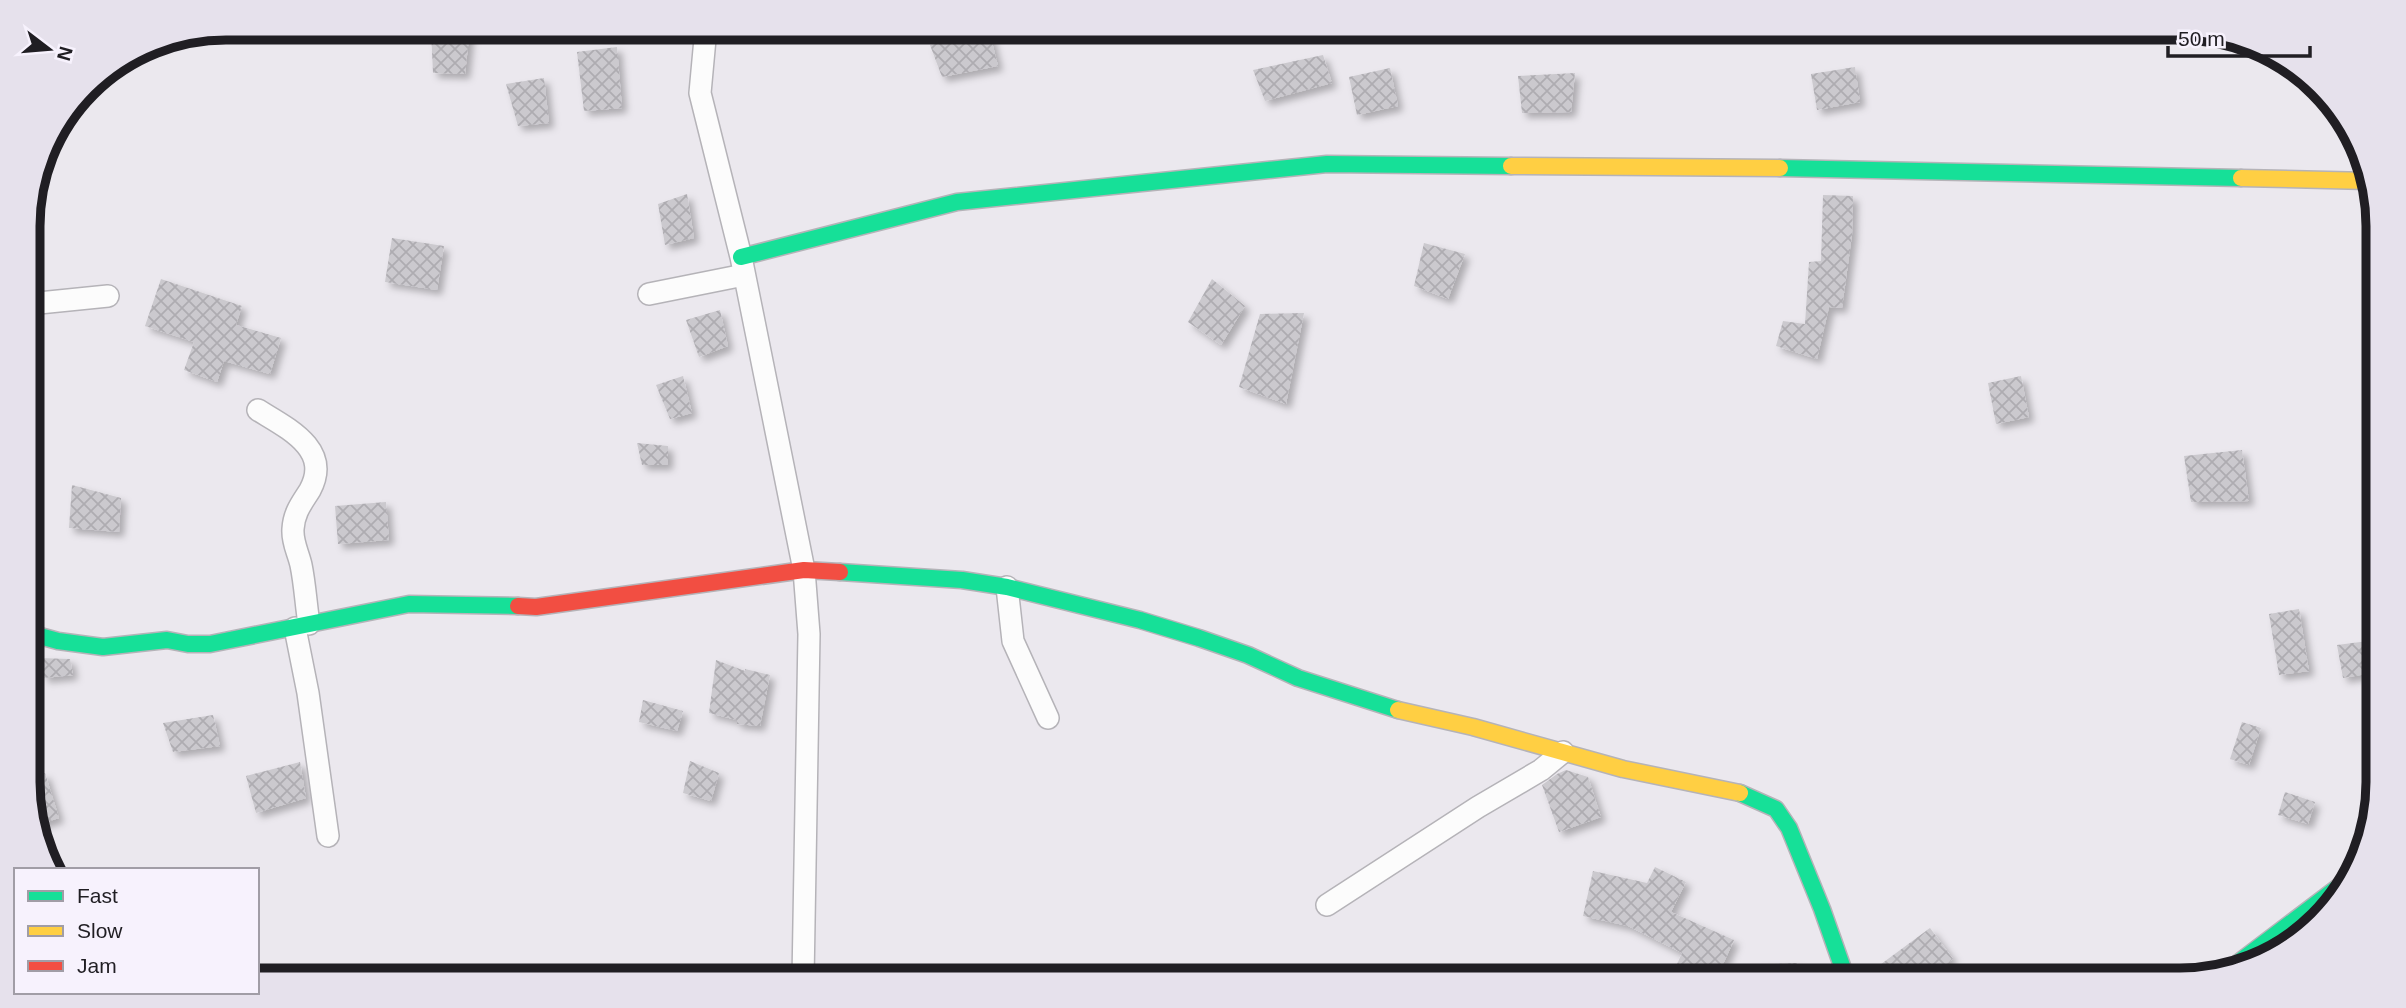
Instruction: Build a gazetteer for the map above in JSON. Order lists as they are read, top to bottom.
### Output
{
  "legend": ["Fast", "Slow", "Jam"],
  "scale_bar": "50 m",
  "north": "right"
}
